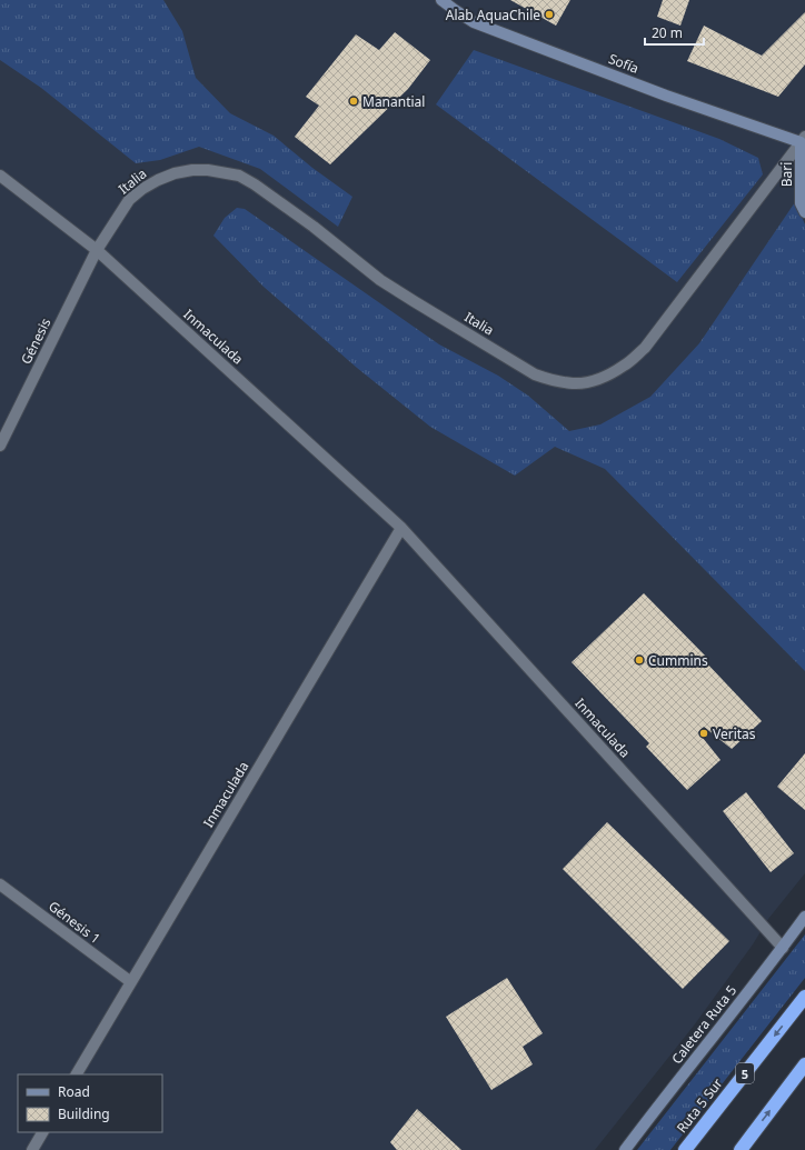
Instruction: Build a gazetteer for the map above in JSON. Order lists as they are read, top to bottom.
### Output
{
  "streets": {
    "highway": ["5", "Ruta 5 Sur"],
    "street": [
      "Sofía",
      "Bari",
      "Italia",
      "Inmaculada",
      "Génesis",
      "Génesis 1",
      "Caletera Ruta 5"
    ]
  },
  "crossings": [
    ["Sofía", "Bari"],
    ["Sofía", "Italia"],
    ["Bari", "Italia"],
    ["Italia", "Inmaculada"],
    ["Italia", "Génesis"],
    ["Inmaculada", "Génesis"],
    ["Inmaculada", "Génesis 1"],
    ["Inmaculada", "Caletera Ruta 5"]
  ],
  "places": [
    "Alab AquaChile",
    "Manantial",
    "Cummins",
    "Veritas"
  ],
  "legend": ["Road", "Building"],
  "scale_bar": "20 m"
}
